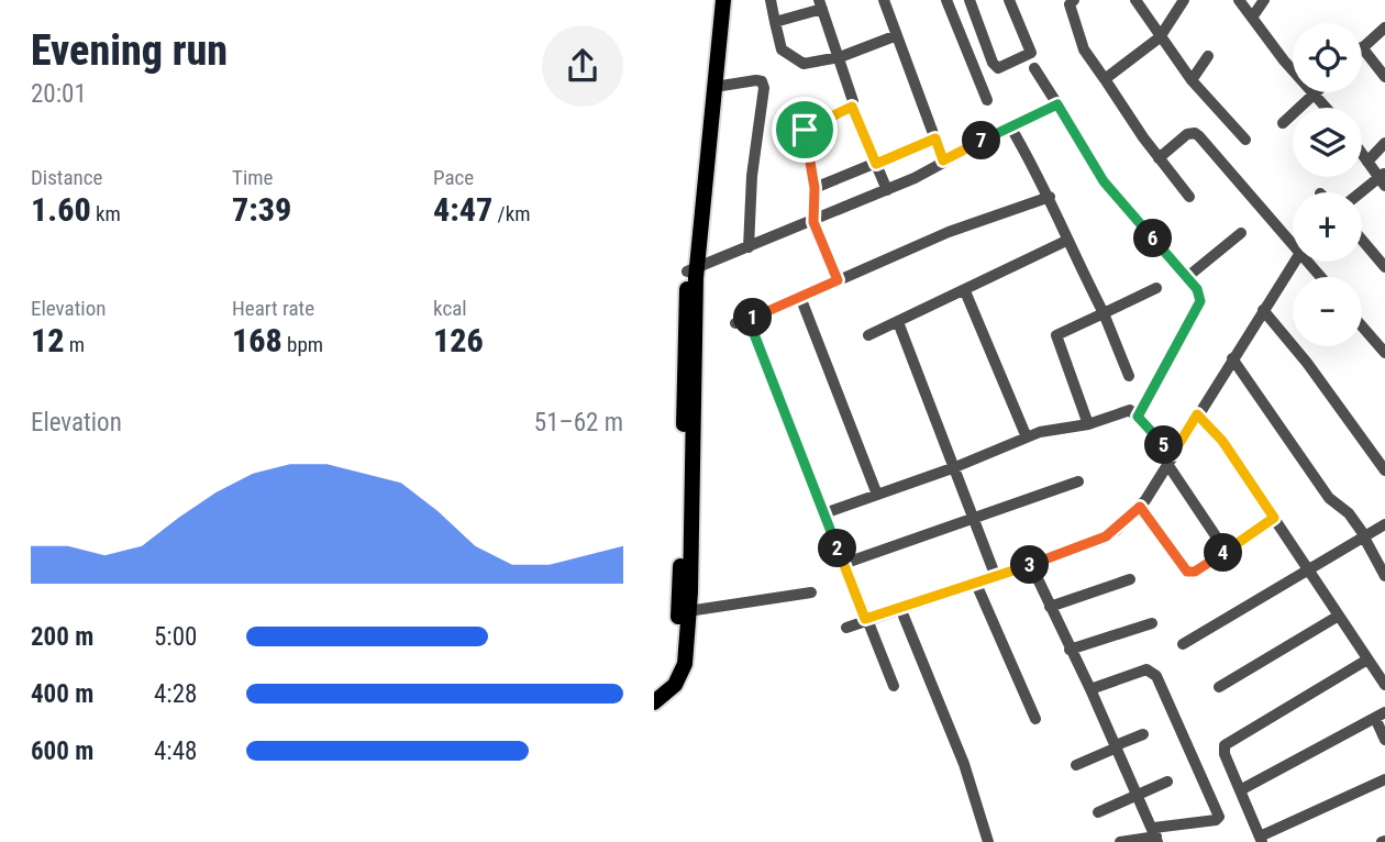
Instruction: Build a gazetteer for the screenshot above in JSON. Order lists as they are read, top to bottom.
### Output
{
  "page": {
    "heading": ["Evening run", "20:01"],
    "map_buttons": ["+", "−"],
    "pins": [
      "7",
      "6",
      "1",
      "5",
      "2",
      "4",
      "3"
    ],
    "stats": [
      ["Distance", "1.60 km"],
      ["Time", "7:39"],
      ["Pace", "4:47 /km"],
      ["Elevation", "12 m"],
      ["Heart rate", "168 bpm"],
      ["kcal", "126"]
    ],
    "chart": ["Elevation", "51–62 m"],
    "list": [
      {
        "name": "200 m",
        "note": "5:00"
      },
      {
        "name": "400 m",
        "note": "4:28"
      },
      {
        "name": "600 m",
        "note": "4:48"
      }
    ]
  }
}
